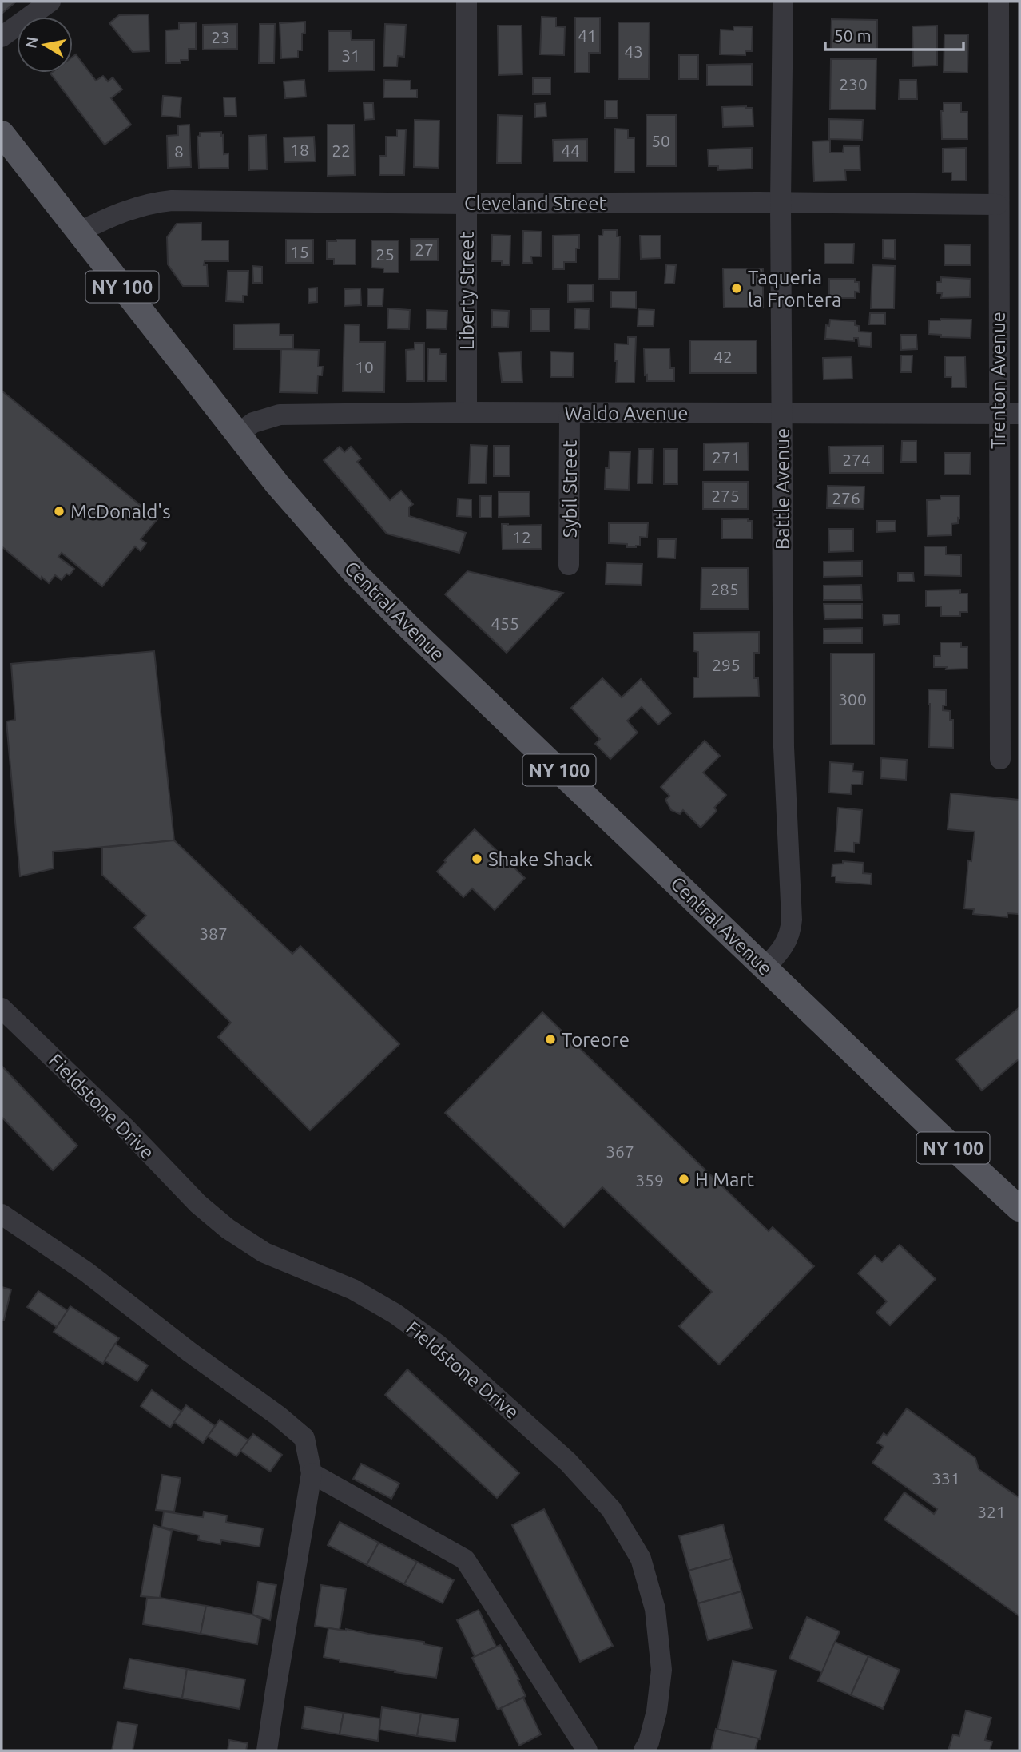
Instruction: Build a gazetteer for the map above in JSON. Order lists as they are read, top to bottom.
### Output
{
  "streets": {
    "main road": ["NY 100", "Central Avenue"],
    "street": [
      "Cleveland Street",
      "Liberty Street",
      "Trenton Avenue",
      "Waldo Avenue",
      "Sybil Street",
      "Battle Avenue",
      "Fieldstone Drive"
    ]
  },
  "crossings": [
    ["Cleveland Street", "Liberty Street"],
    ["Cleveland Street", "Trenton Avenue"],
    ["Cleveland Street", "Battle Avenue"],
    ["Cleveland Street", "Central Avenue"],
    ["Liberty Street", "Waldo Avenue"],
    ["Trenton Avenue", "Waldo Avenue"],
    ["Waldo Avenue", "Sybil Street"],
    ["Waldo Avenue", "Battle Avenue"],
    ["Waldo Avenue", "Central Avenue"],
    ["Battle Avenue", "Central Avenue"]
  ],
  "places": [
    "Taqueria la Frontera",
    "McDonald's",
    "Shake Shack",
    "Toreore",
    "H Mart"
  ],
  "house_numbers": [
    "41",
    "23",
    "43",
    "31",
    "230",
    "50",
    "18",
    "22",
    "44",
    "8",
    "27",
    "15",
    "25",
    "42",
    "10",
    "271",
    "274",
    "275",
    "276",
    "12",
    "285",
    "455",
    "295",
    "300",
    "387",
    "367",
    "359",
    "331",
    "321"
  ],
  "scale_bar": "50 m",
  "north": "left"
}
